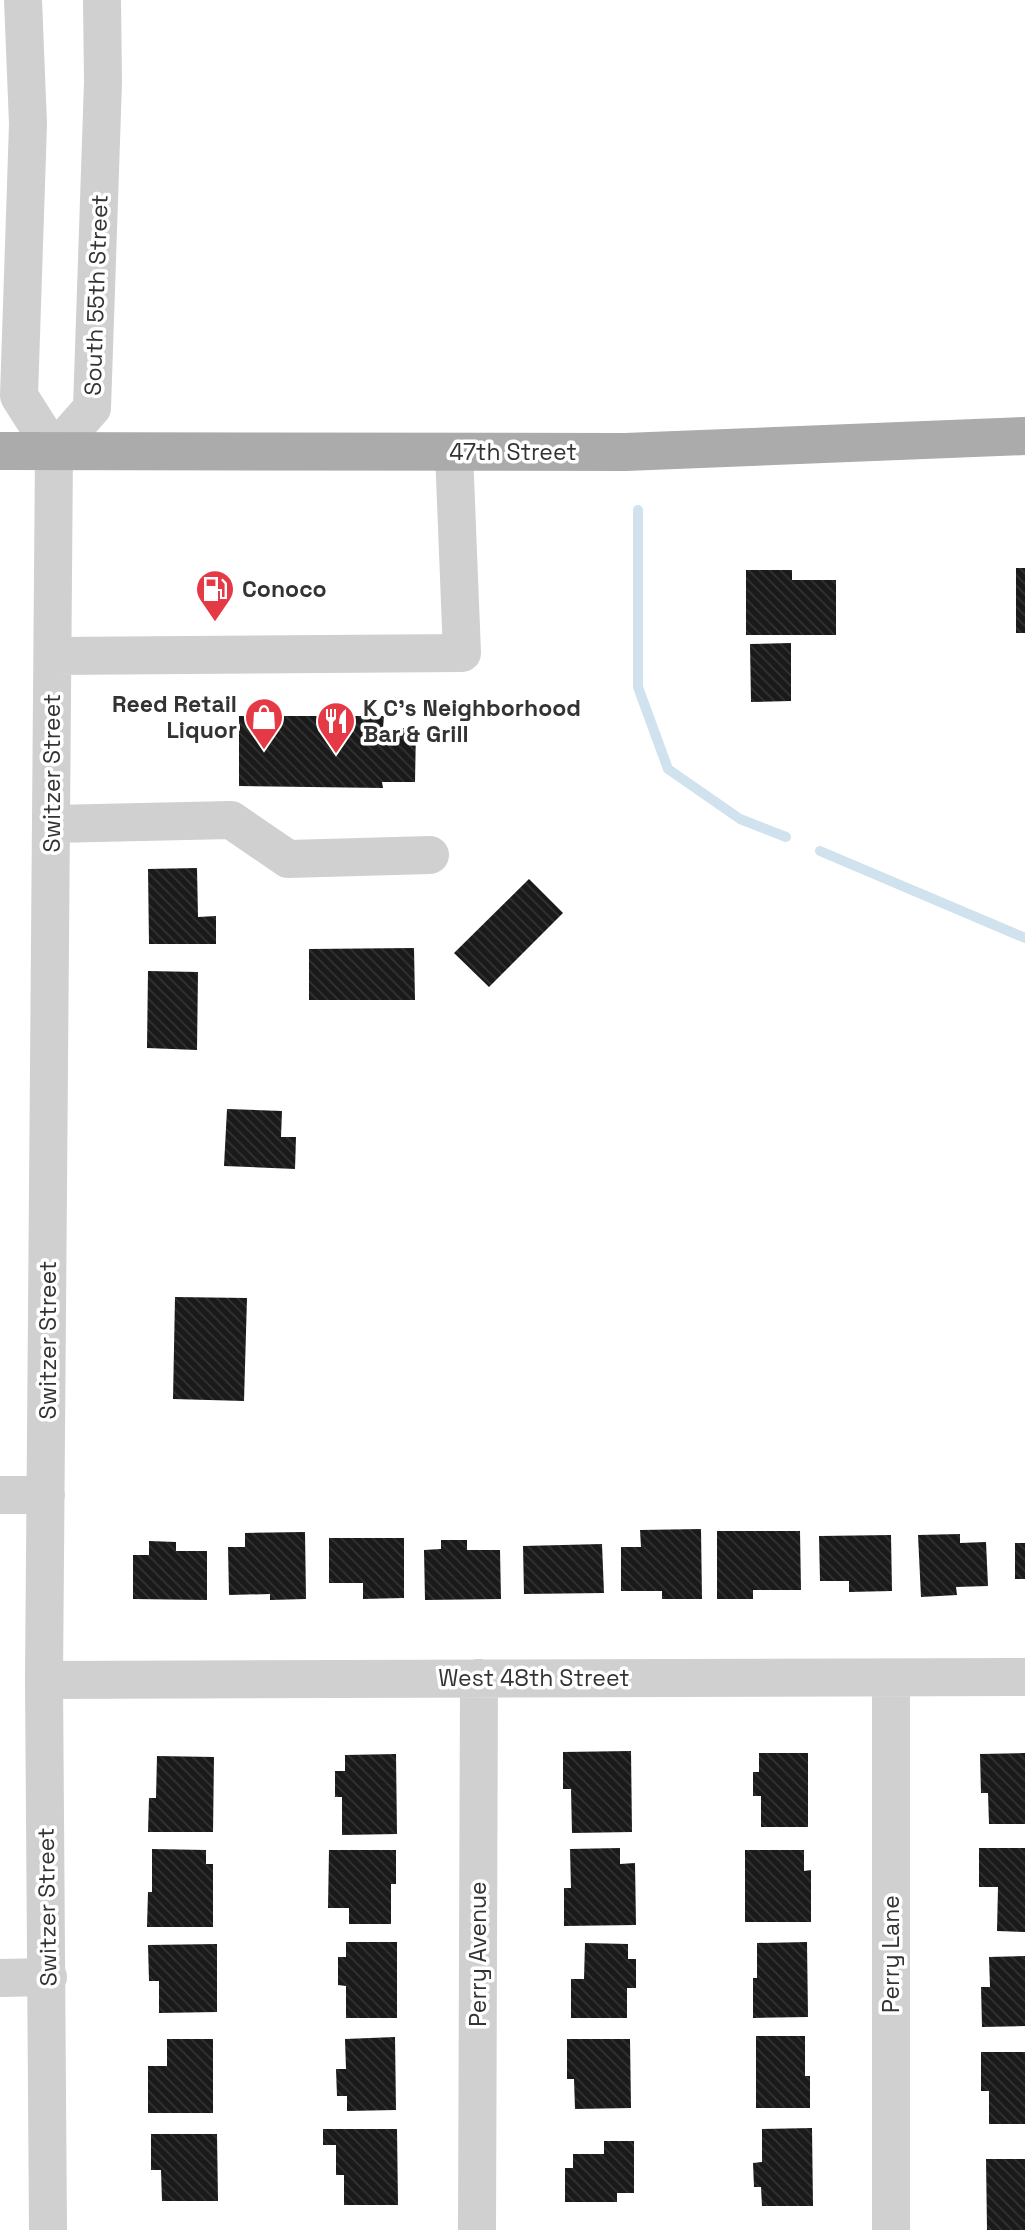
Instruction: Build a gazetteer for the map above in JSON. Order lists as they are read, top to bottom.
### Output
{
  "streets": {
    "main road": ["47th Street"],
    "street": [
      "South 55th Street",
      "Switzer Street",
      "West 48th Street",
      "Perry Avenue",
      "Perry Lane"
    ]
  },
  "crossings": [
    ["South 55th Street", "47th Street"],
    ["South 55th Street", "Switzer Street"],
    ["47th Street", "Switzer Street"],
    ["Switzer Street", "West 48th Street"],
    ["West 48th Street", "Perry Avenue"],
    ["West 48th Street", "Perry Lane"]
  ],
  "places": {
    "fuel station": ["Conoco"],
    "shop": ["Reed Retail Liquor"],
    "restaurant": ["K C's Neighborhood Bar & Grill"]
  }
}
